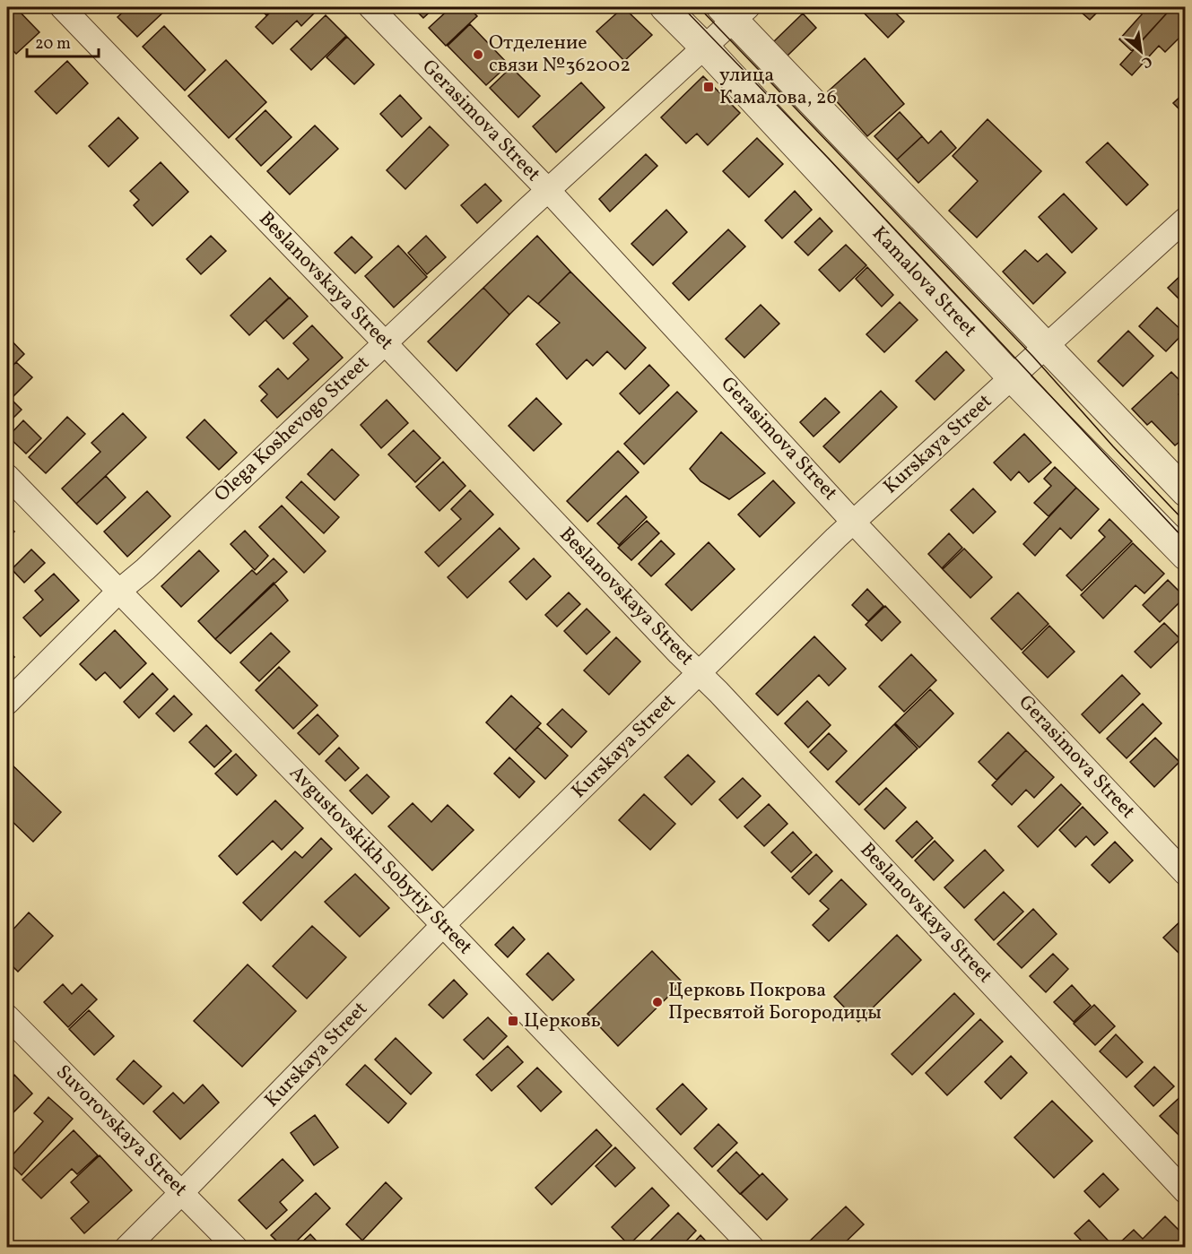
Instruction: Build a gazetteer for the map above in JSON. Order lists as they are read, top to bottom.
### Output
{
  "streets": {
    "street": [
      "Gerasimova Street",
      "Beslanovskaya Street",
      "Kamalova Street",
      "Olega Koshevogo Street",
      "Kurskaya Street",
      "Avgustovskikh Sobytiy Street",
      "Suvorovskaya Street"
    ]
  },
  "crossings": [
    ["Gerasimova Street", "Olega Koshevogo Street"],
    ["Gerasimova Street", "Kurskaya Street"],
    ["Beslanovskaya Street", "Olega Koshevogo Street"],
    ["Beslanovskaya Street", "Kurskaya Street"],
    ["Kamalova Street", "Olega Koshevogo Street"],
    ["Kamalova Street", "Kurskaya Street"],
    ["Olega Koshevogo Street", "Avgustovskikh Sobytiy Street"],
    ["Kurskaya Street", "Avgustovskikh Sobytiy Street"],
    ["Kurskaya Street", "Suvorovskaya Street"]
  ],
  "places": {
    "other": ["Отделение связи №362002", "Церковь Покрова Пресвятой Богородицы"],
    "transit": ["улица Камалова, 26", "Церковь"]
  },
  "scale_bar": "20 m",
  "north": "bottom right"
}
